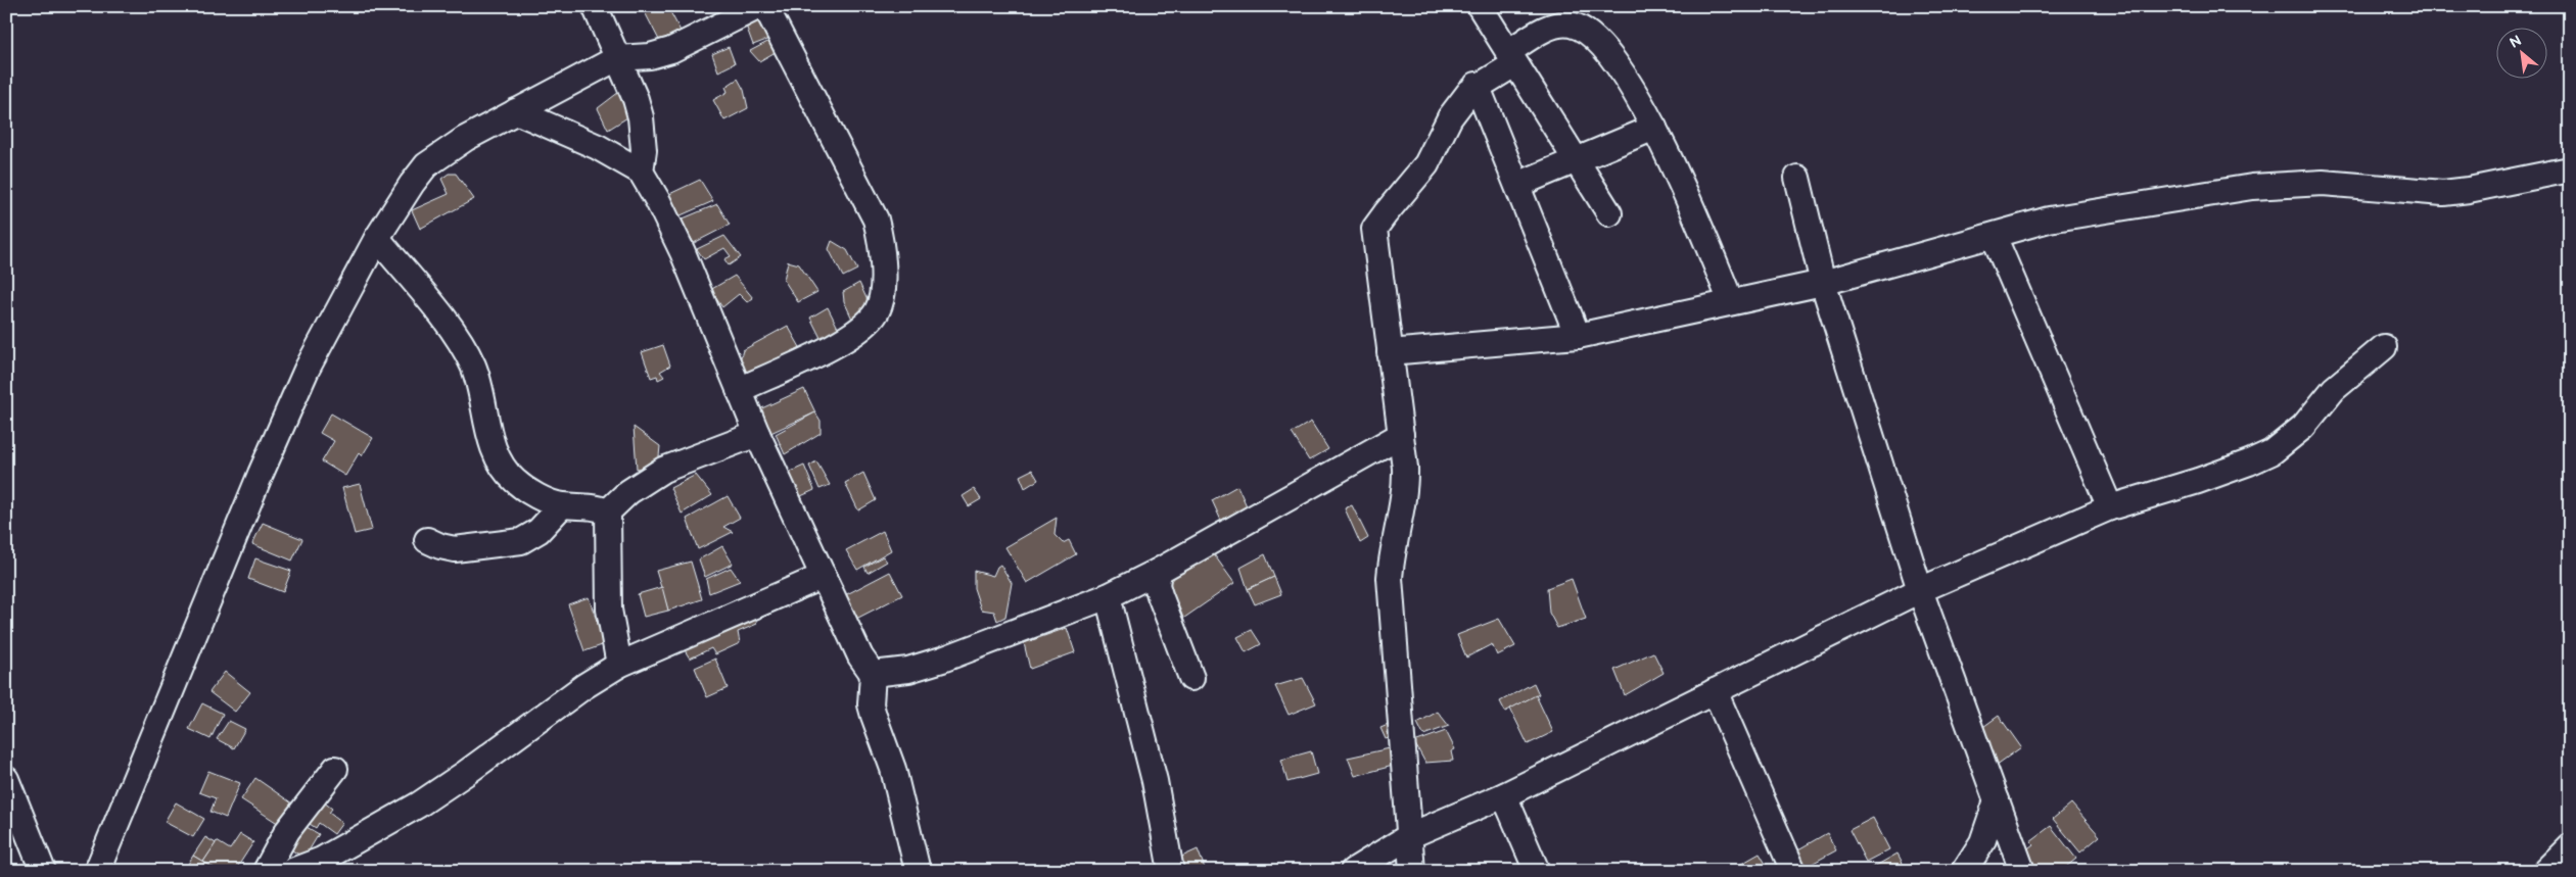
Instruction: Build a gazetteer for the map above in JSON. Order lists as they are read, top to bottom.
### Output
{
  "north": "top left"
}
